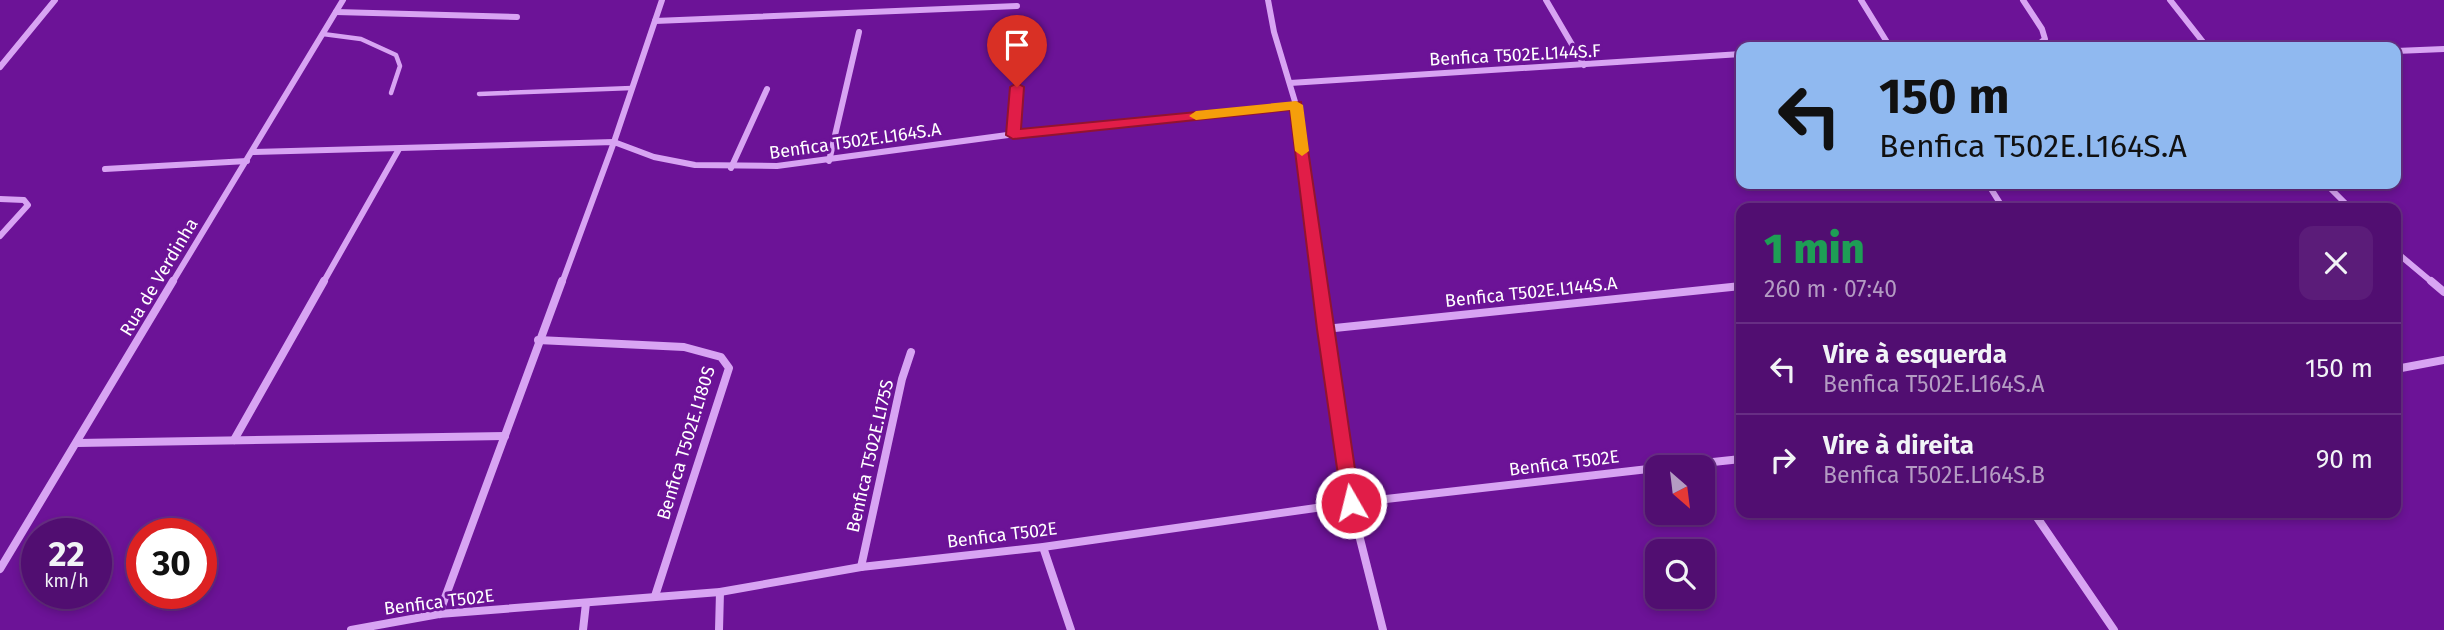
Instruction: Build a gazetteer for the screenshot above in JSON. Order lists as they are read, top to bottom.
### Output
{
  "streets": {
    "street": [
      "Benfica T502E.L144S.F",
      "Benfica T502E.L164S.A",
      "Rua de Verdinha",
      "Benfica T502E.L144S.A",
      "Benfica T502E.L180S",
      "Benfica T502E.L175S",
      "Benfica T502E"
    ]
  },
  "crossings": [
    ["Benfica T502E.L164S.A", "Rua de Verdinha"],
    ["Benfica T502E.L180S", "Benfica T502E"],
    ["Benfica T502E.L175S", "Benfica T502E"]
  ],
  "north": "bottom right",
  "page": {
    "turn": ["150 m", "Benfica T502E.L164S.A"],
    "heading": ["1 min", "260 m · 07:40"],
    "list": [
      {
        "name": "Vire à esquerda",
        "note": "Benfica T502E.L164S.A",
        "value": "150 m"
      },
      {
        "name": "Vire à direita",
        "note": "Benfica T502E.L164S.B",
        "value": "90 m"
      }
    ],
    "speed": "22 km/h",
    "limit": "30"
  }
}
